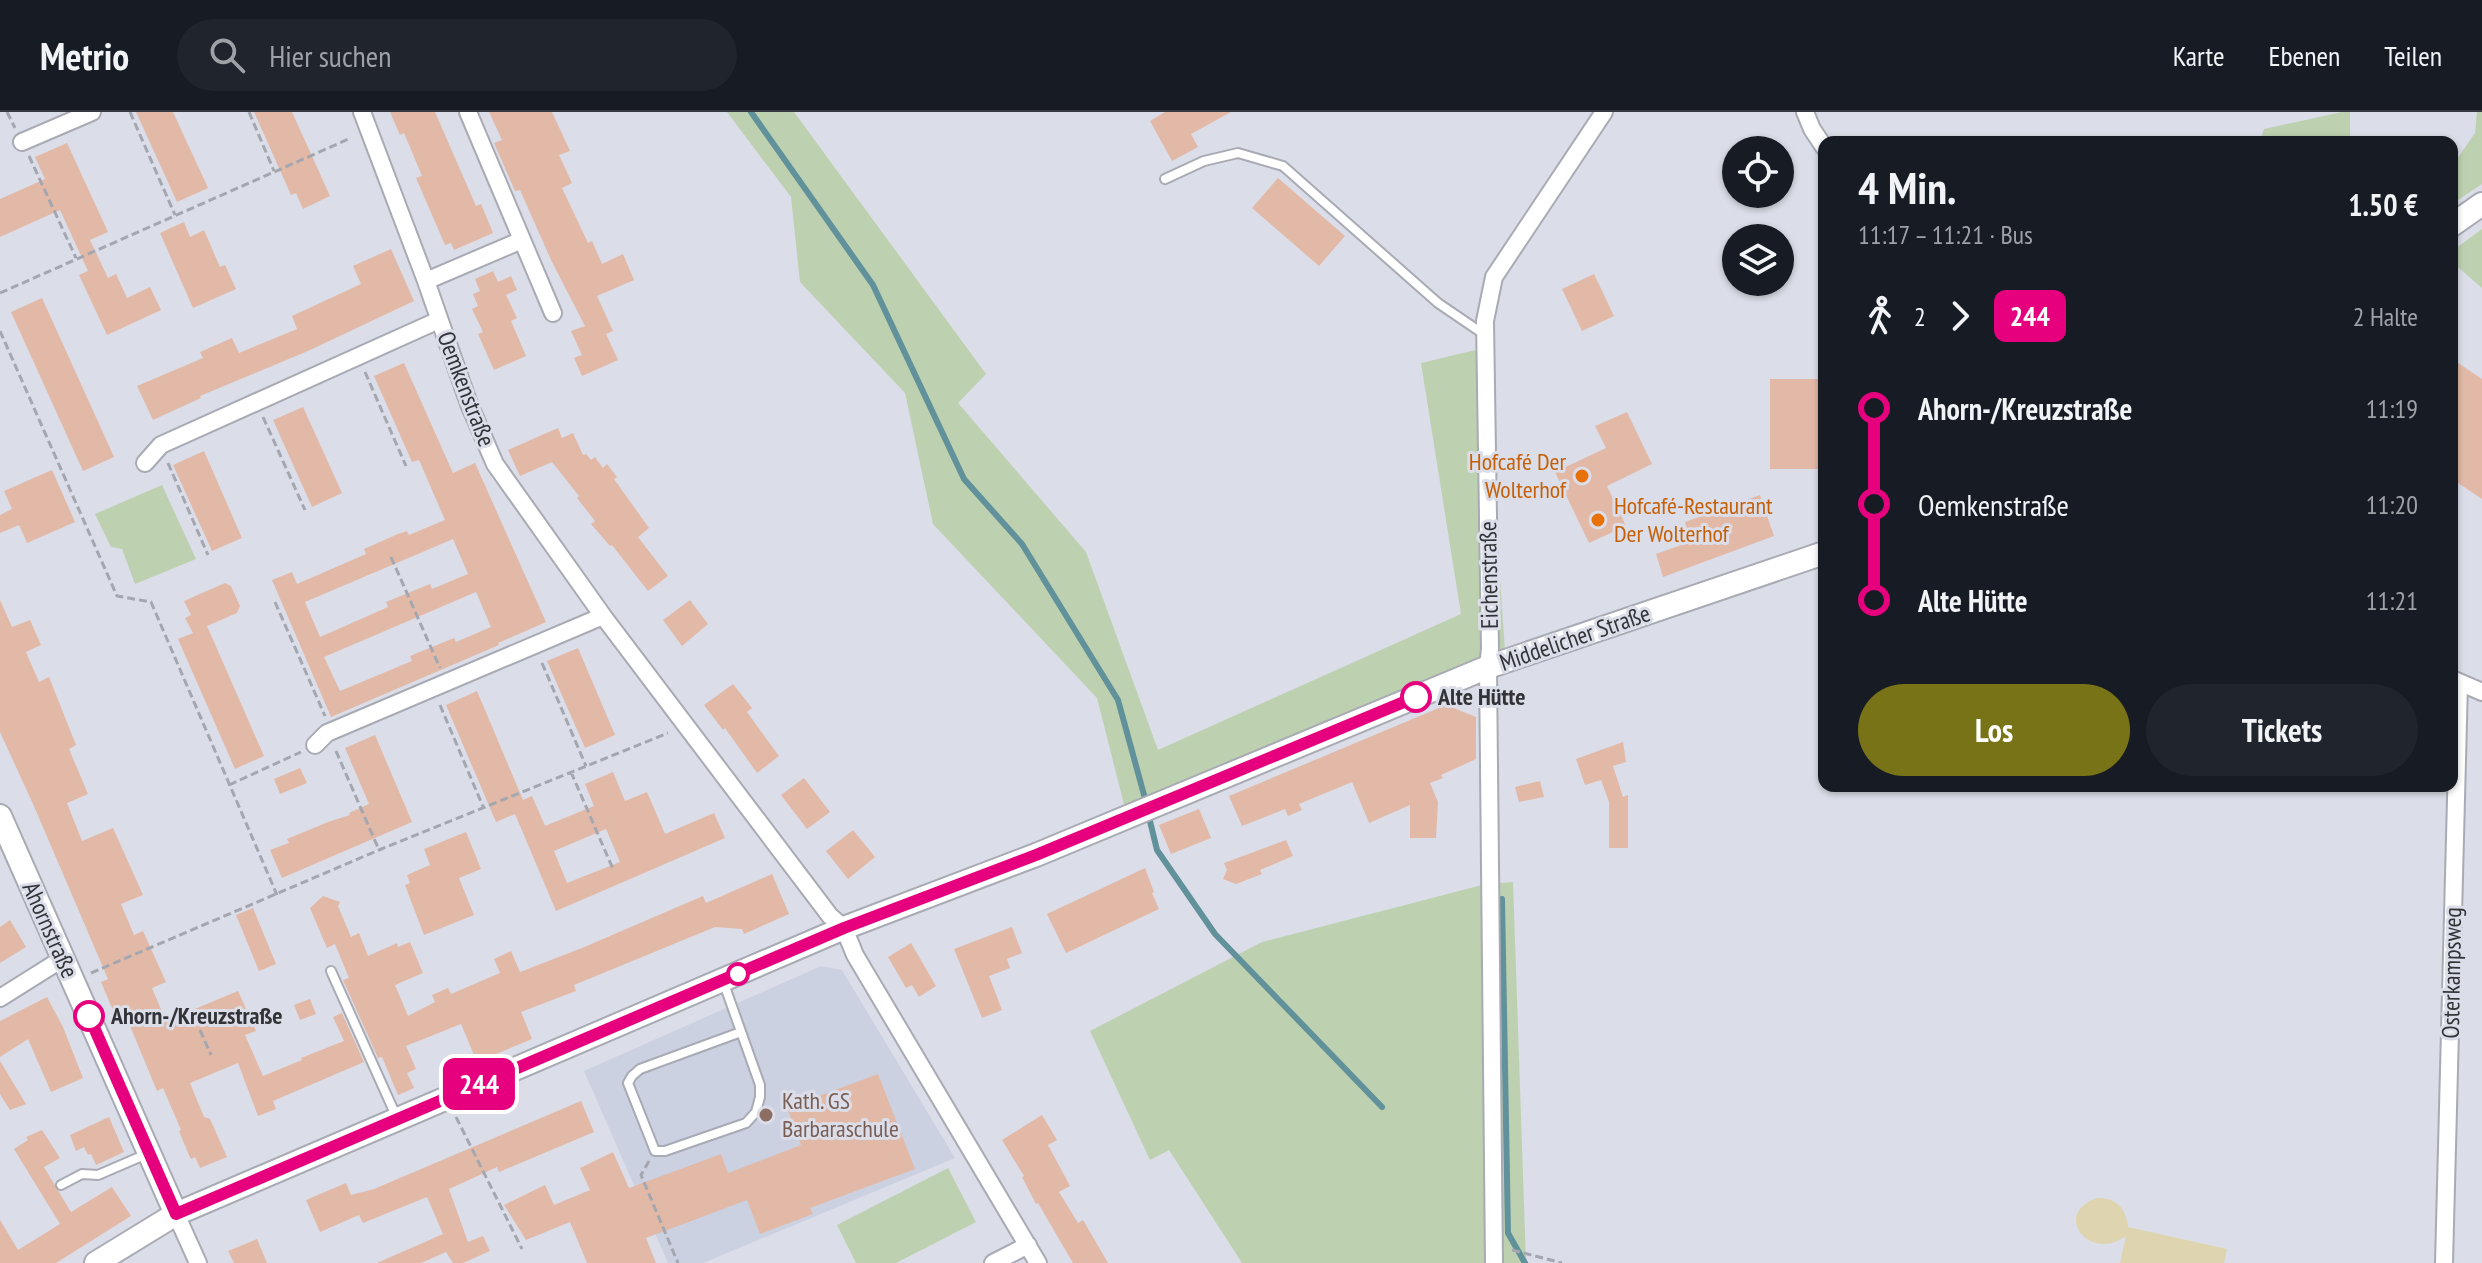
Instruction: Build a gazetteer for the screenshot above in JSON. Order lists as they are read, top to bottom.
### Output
{
  "streets": {
    "street": [
      "Oemkenstraße",
      "Eichenstraße",
      "Middelicher Straße",
      "Ahornstraße",
      "Osterkampsweg"
    ]
  },
  "crossings": [
    ["Oemkenstraße", "Middelicher Straße"],
    ["Eichenstraße", "Middelicher Straße"],
    ["Middelicher Straße", "Ahornstraße"]
  ],
  "places": [
    "Hofcafé Der Wolterhof",
    "Hofcafé-Restaurant Der Wolterhof",
    "Alte Hütte",
    "Ahorn-/Kreuzstraße",
    "Kath. GS Barbaraschule"
  ],
  "lines": ["bus line 244"],
  "page": {
    "header": "Metrio",
    "search": "Hier suchen",
    "nav": ["Karte", "Ebenen", "Teilen"],
    "on_map": "244",
    "heading": ["4 Min.", "11:17 – 11:21 · Bus", "1.50 €"],
    "legs": ["2", "244", "2 Halte"],
    "list": [
      {
        "name": "Ahorn-/Kreuzstraße",
        "value": "11:19"
      },
      {
        "name": "Oemkenstraße",
        "value": "11:20"
      },
      {
        "name": "Alte Hütte",
        "value": "11:21"
      }
    ],
    "buttons": ["Los", "Tickets"]
  }
}
